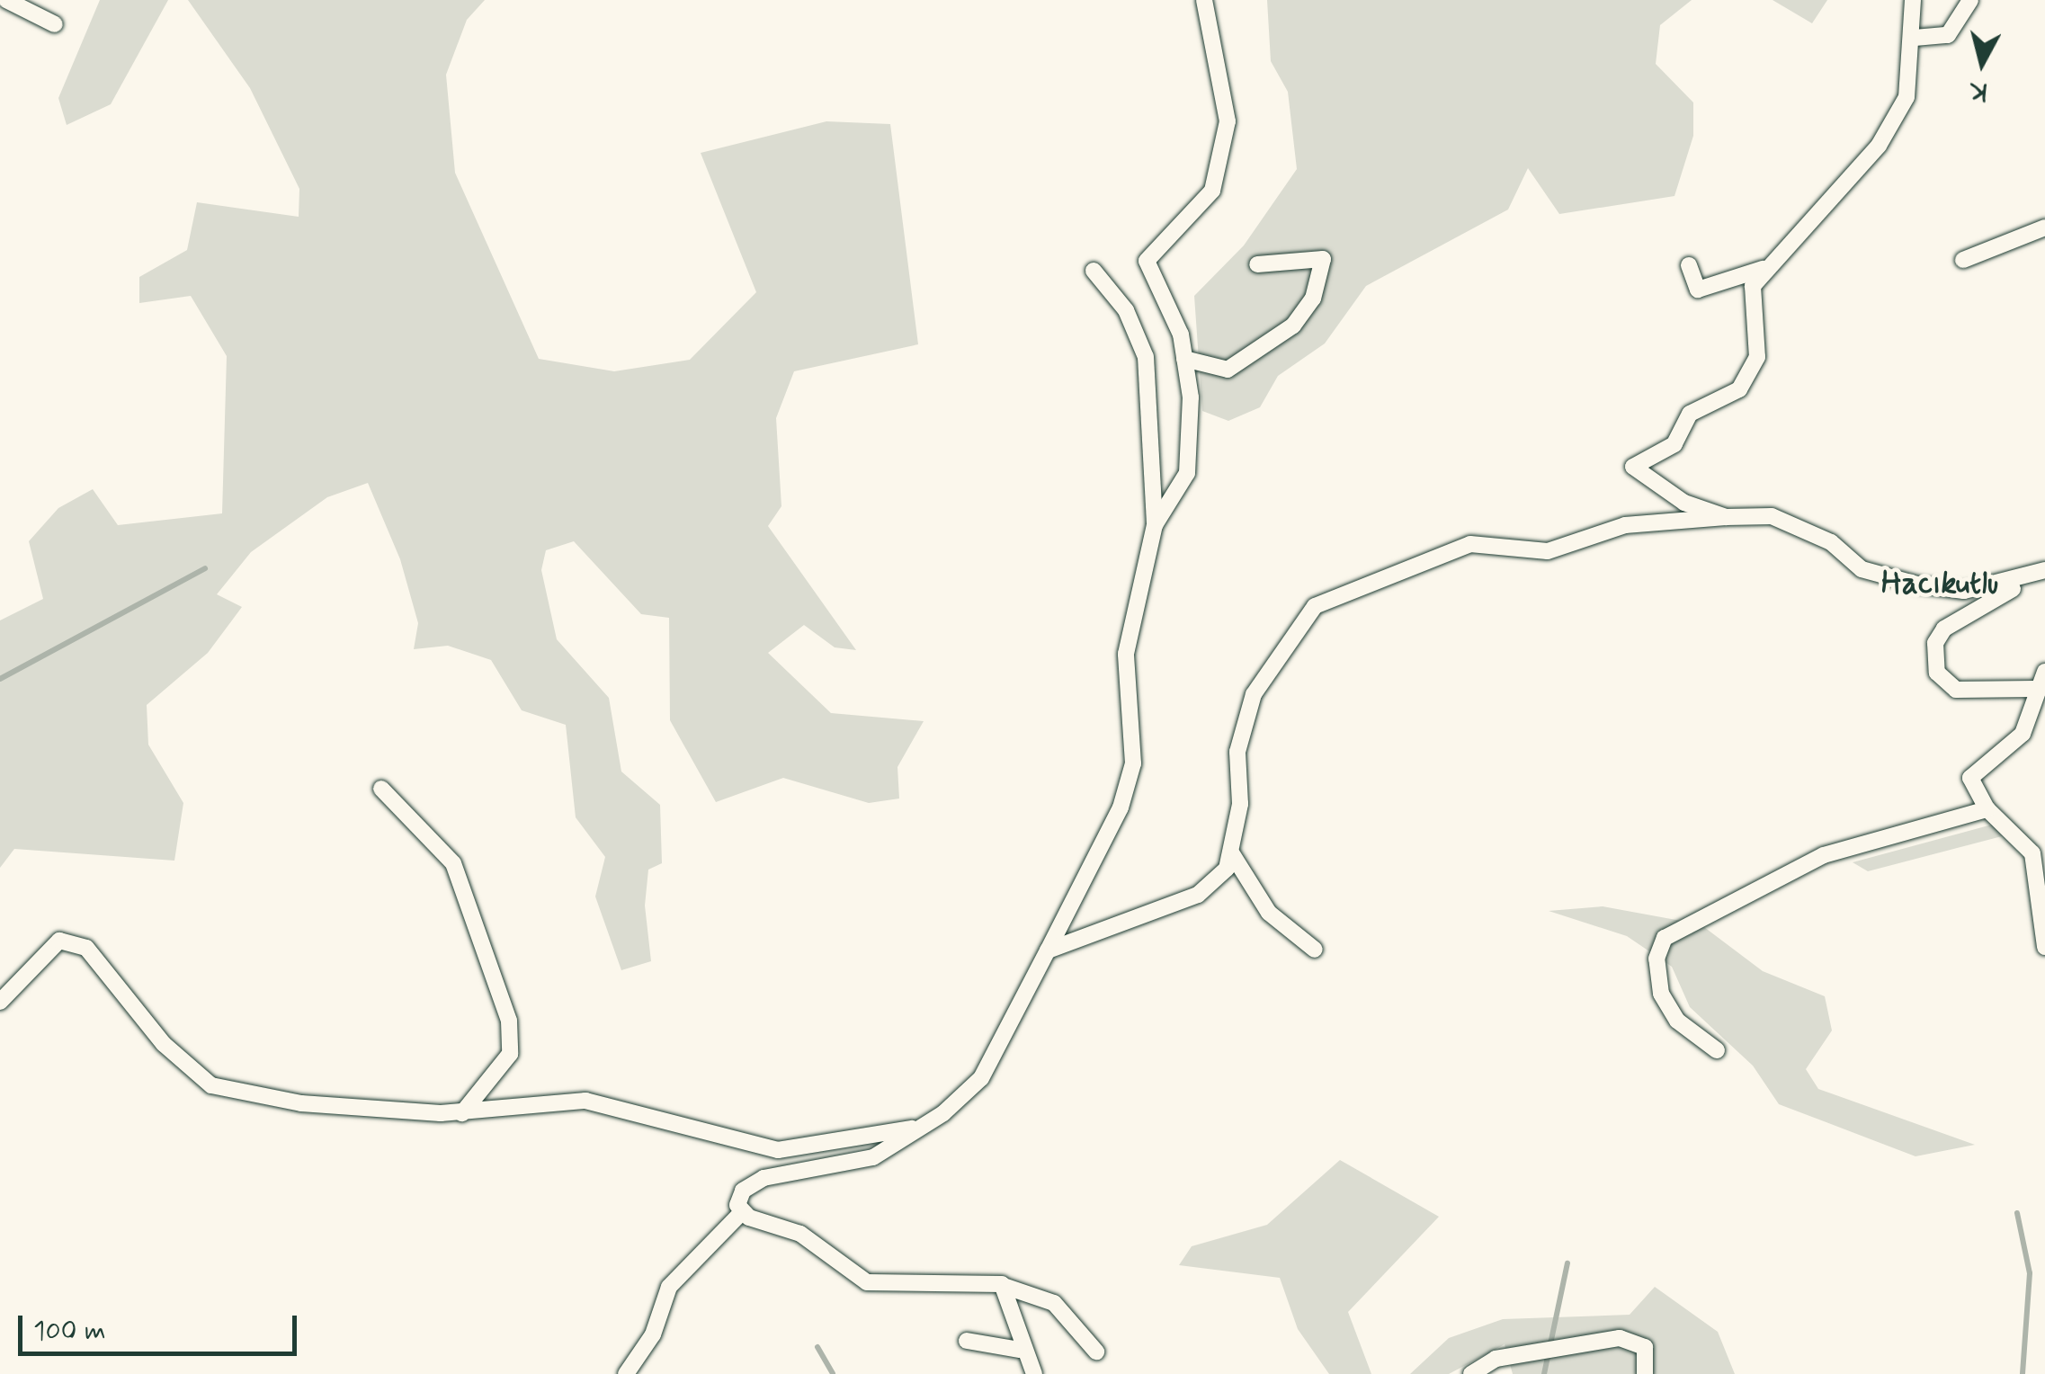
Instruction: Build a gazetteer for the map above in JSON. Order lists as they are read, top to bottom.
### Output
{
  "districts": ["Hacıkutlu"],
  "scale_bar": "100 m",
  "north": "bottom"
}
